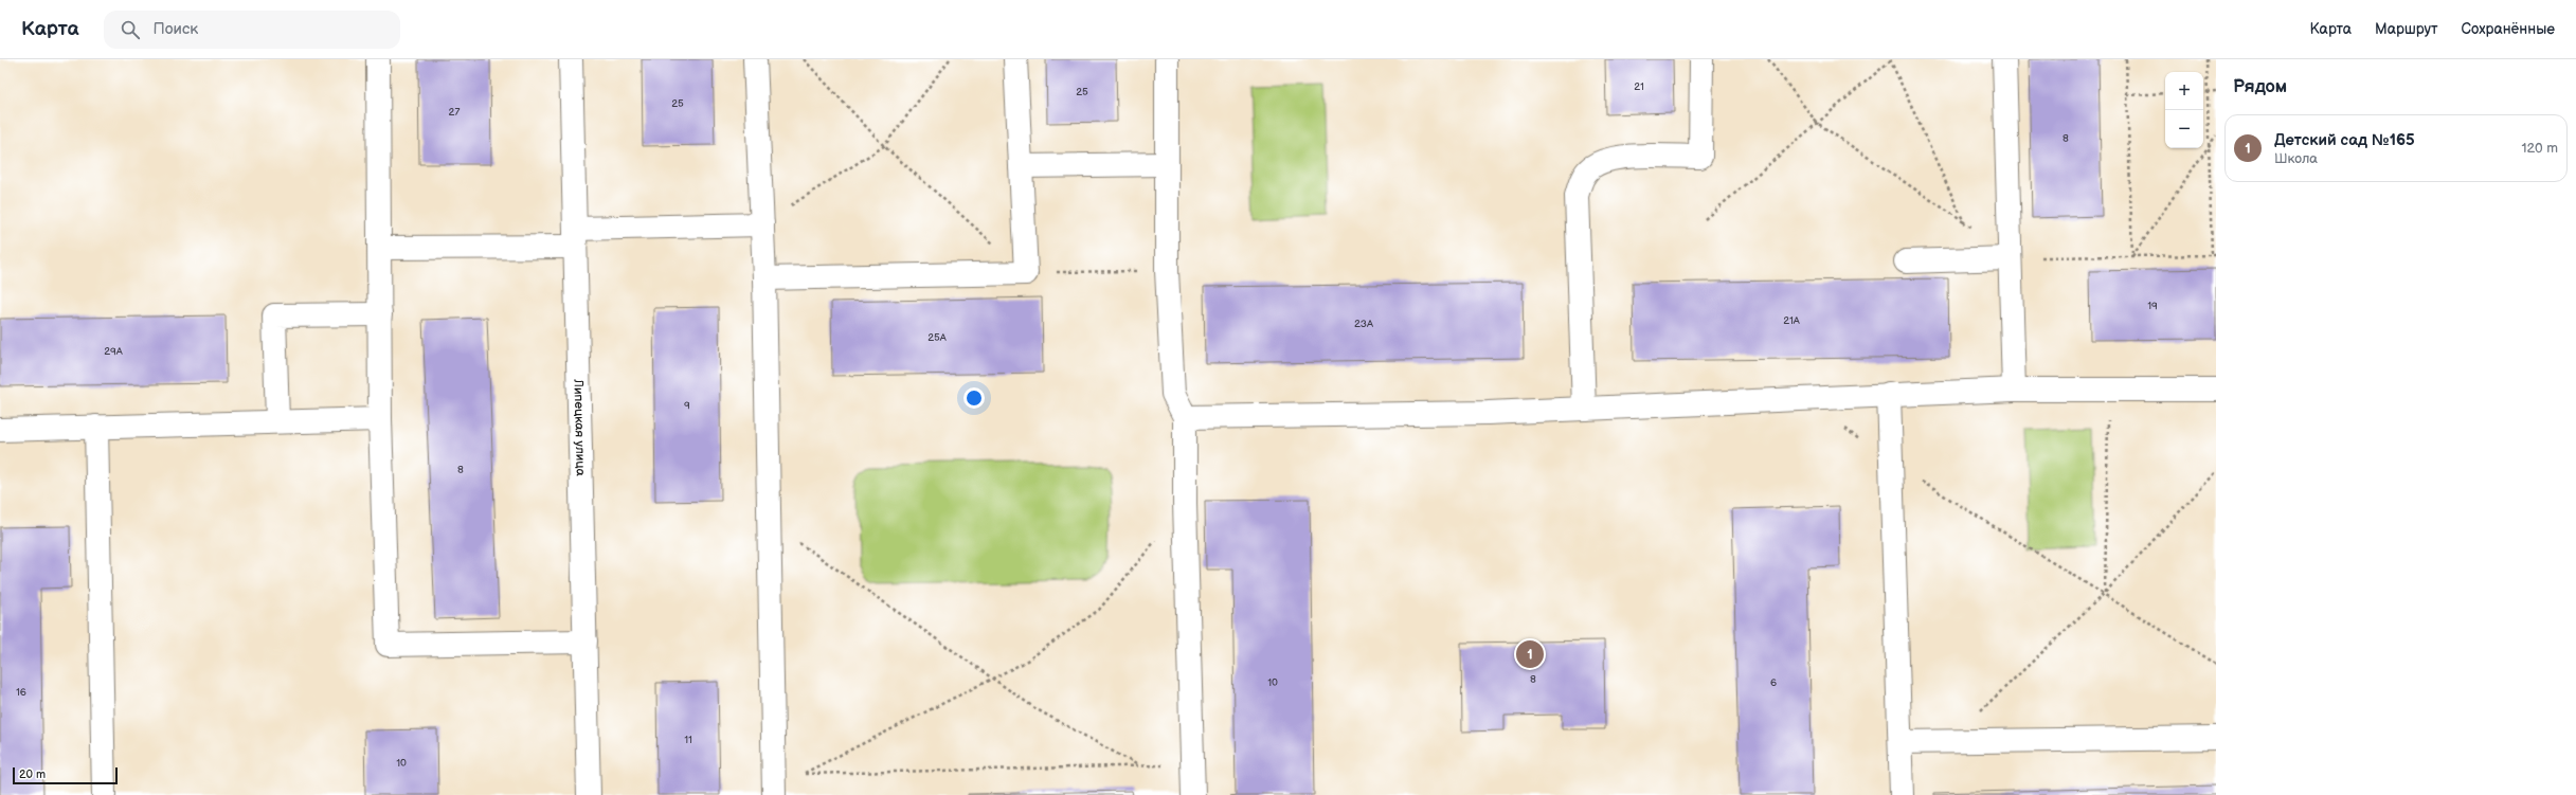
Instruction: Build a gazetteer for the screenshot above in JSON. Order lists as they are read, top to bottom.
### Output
{
  "streets": {
    "street": ["Липецкая улица"]
  },
  "house_numbers": [
    "21",
    "25",
    "25",
    "27",
    "8",
    "19",
    "21А",
    "23А",
    "25А",
    "29А",
    "9",
    "8",
    "8",
    "10",
    "6",
    "16",
    "11",
    "10"
  ],
  "scale_bar": "20 m",
  "page": {
    "header": "Карта",
    "search": "Поиск",
    "nav": ["Карта", "Маршрут", "Сохранённые"],
    "heading": "Рядом",
    "map_buttons": ["+", "−"],
    "list": [
      {
        "mark": "1",
        "name": "Детский сад №165",
        "note": "Школа",
        "value": "120 m"
      }
    ],
    "pins": "1",
    "scale": "20 m"
  }
}
